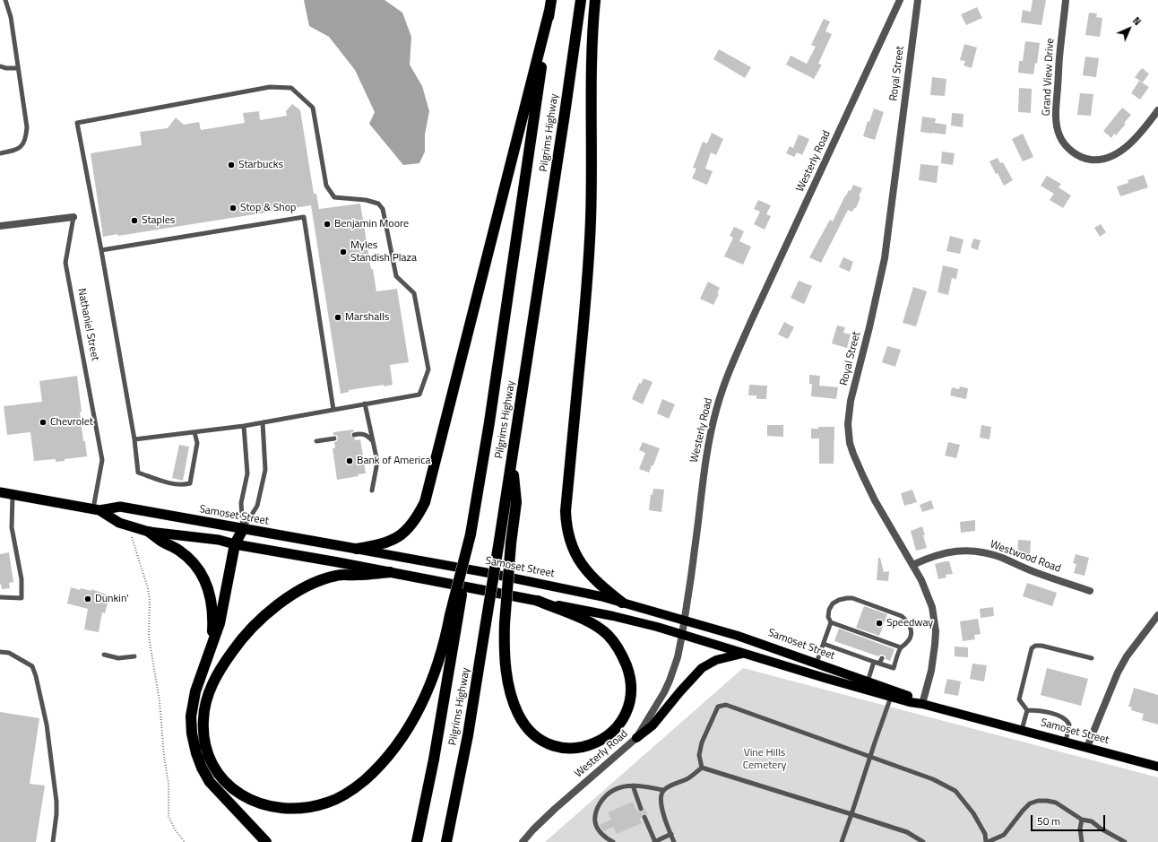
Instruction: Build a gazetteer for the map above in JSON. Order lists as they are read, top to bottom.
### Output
{
  "streets": {
    "highway": ["Pilgrims Highway", "Samoset Street"],
    "street": [
      "Royal Street",
      "Grand View Drive",
      "Westerly Road",
      "Nathaniel Street",
      "Westwood Road"
    ]
  },
  "crossings": [
    ["Royal Street", "Samoset Street"],
    ["Royal Street", "Westwood Road"],
    ["Westerly Road", "Samoset Street"],
    ["Nathaniel Street", "Samoset Street"]
  ],
  "parks": ["Vine Hills Cemetery"],
  "places": [
    "Starbucks",
    "Stop & Shop",
    "Staples",
    "Benjamin Moore",
    "Myles Standish Plaza",
    "Marshalls",
    "Chevrolet",
    "Bank of America",
    "Dunkin'",
    "Speedway"
  ],
  "scale_bar": "50 m",
  "north": "top right"
}
